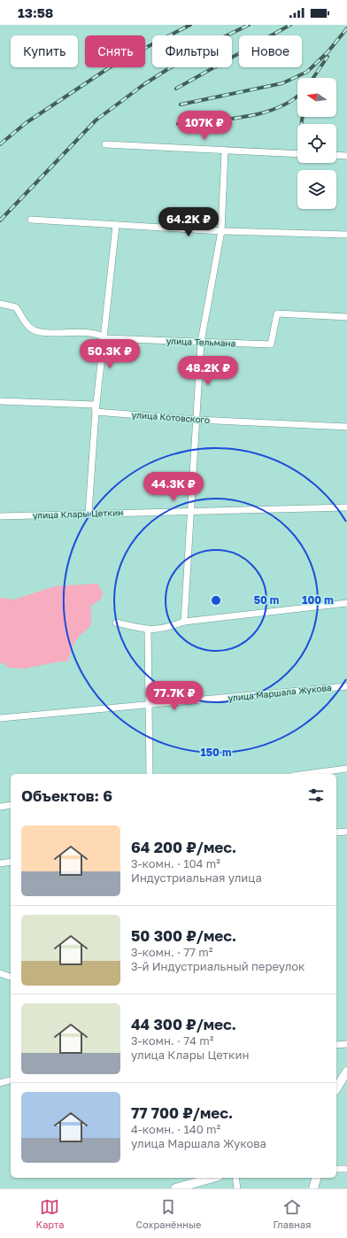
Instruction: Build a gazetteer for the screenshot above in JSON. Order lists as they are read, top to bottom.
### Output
{
  "streets": {
    "street": [
      "улица Тельмана",
      "улица Котовского",
      "улица Клары Цеткин",
      "улица Маршала Жукова"
    ]
  },
  "north": "left",
  "page": {
    "status": "13:58",
    "chip": [
      "Купить",
      "Снять",
      "Фильтры",
      "Новое"
    ],
    "price": [
      "107K ₽",
      "64.2K ₽",
      "50.3K ₽",
      "48.2K ₽",
      "44.3K ₽",
      "77.7K ₽"
    ],
    "heading": "Объектов: 6",
    "list": [
      {
        "name": "64 200 ₽/мес.",
        "note": "3-комн. · 104 m² · Индустриальная улица"
      },
      {
        "name": "50 300 ₽/мес.",
        "note": "3-комн. · 77 m² · 3-й Индустриальный переулок"
      },
      {
        "name": "44 300 ₽/мес.",
        "note": "3-комн. · 74 m² · улица Клары Цеткин"
      },
      {
        "name": "77 700 ₽/мес.",
        "note": "4-комн. · 140 m² · улица Маршала Жукова"
      }
    ],
    "tabs": ["Карта", "Сохранённые", "Главная"]
  },
  "rings": ["50 m", "100 m", "150 m"]
}
